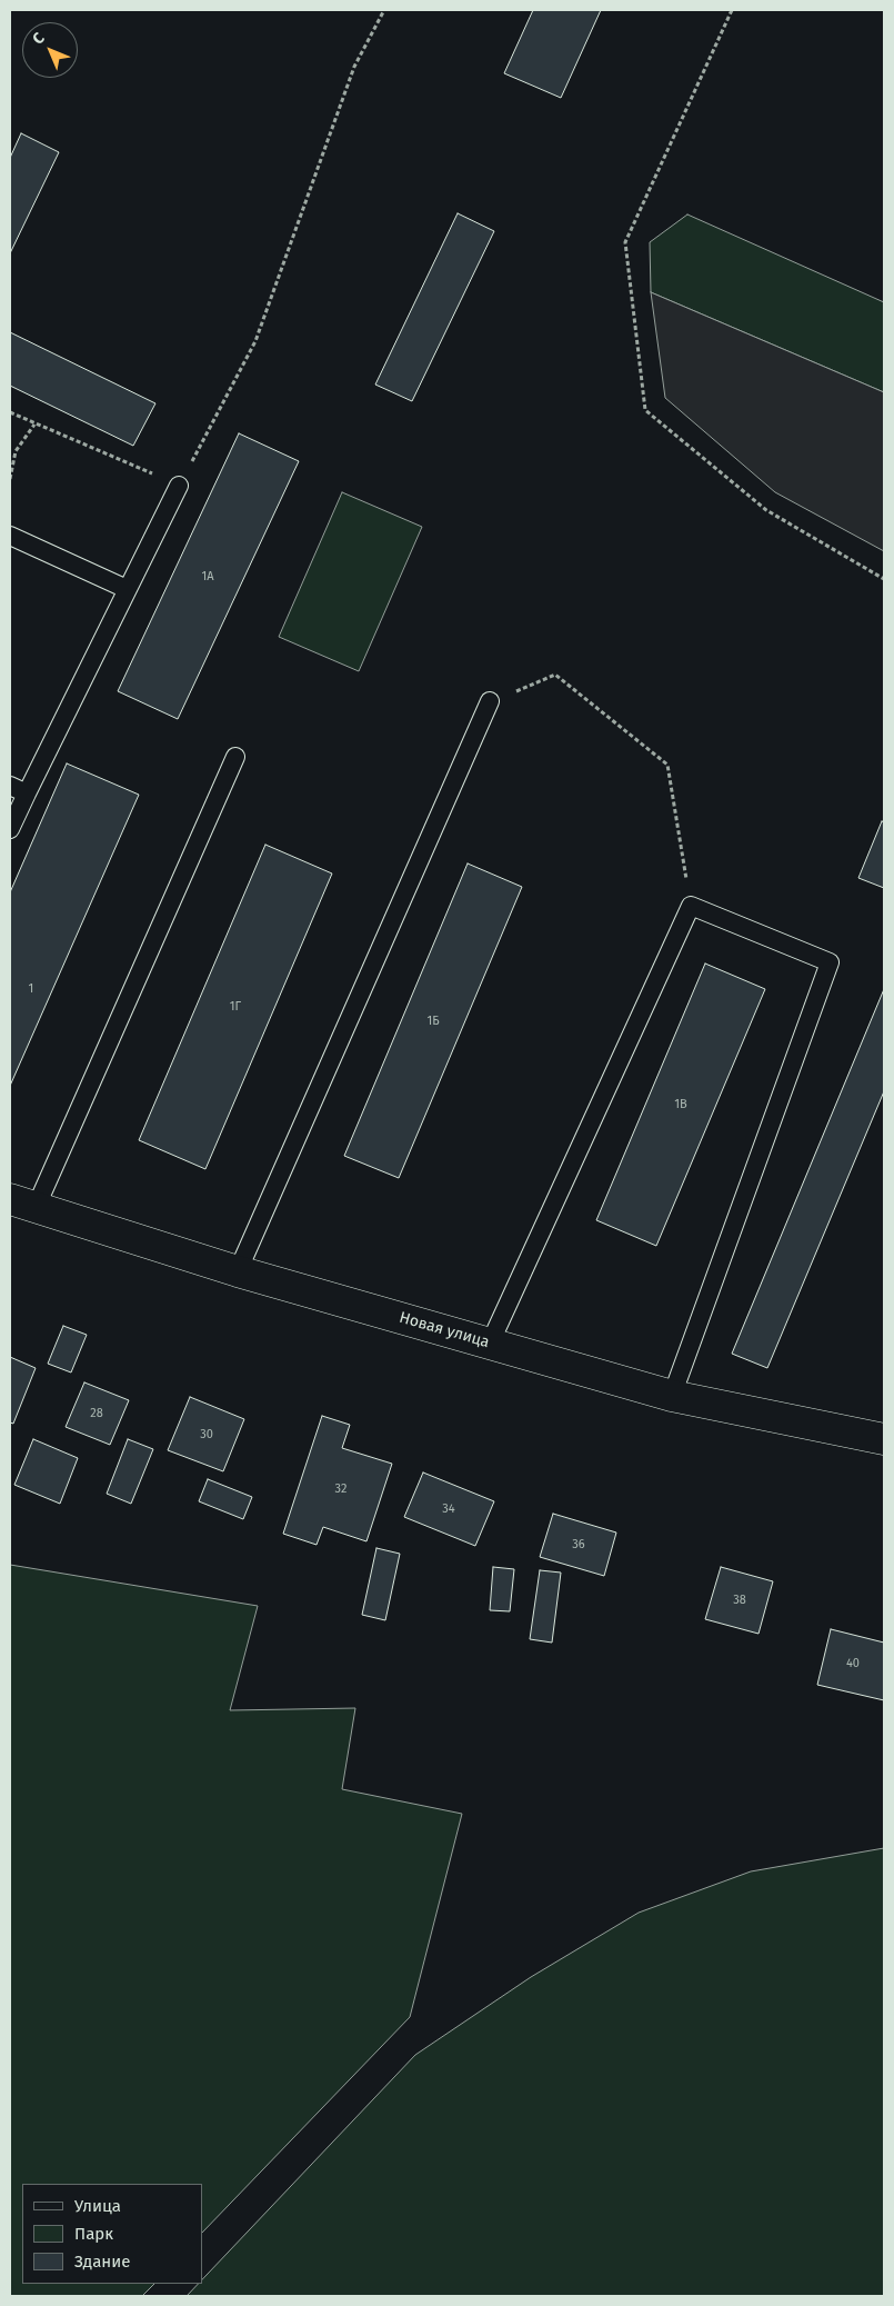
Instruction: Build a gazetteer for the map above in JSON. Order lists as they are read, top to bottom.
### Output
{
  "streets": {
    "street": ["Новая улица"]
  },
  "house_numbers": [
    "1А",
    "1",
    "1Г",
    "1Б",
    "1В",
    "28",
    "30",
    "32",
    "34",
    "36",
    "38",
    "40"
  ],
  "legend": ["Улица", "Парк", "Здание"],
  "north": "top left"
}
